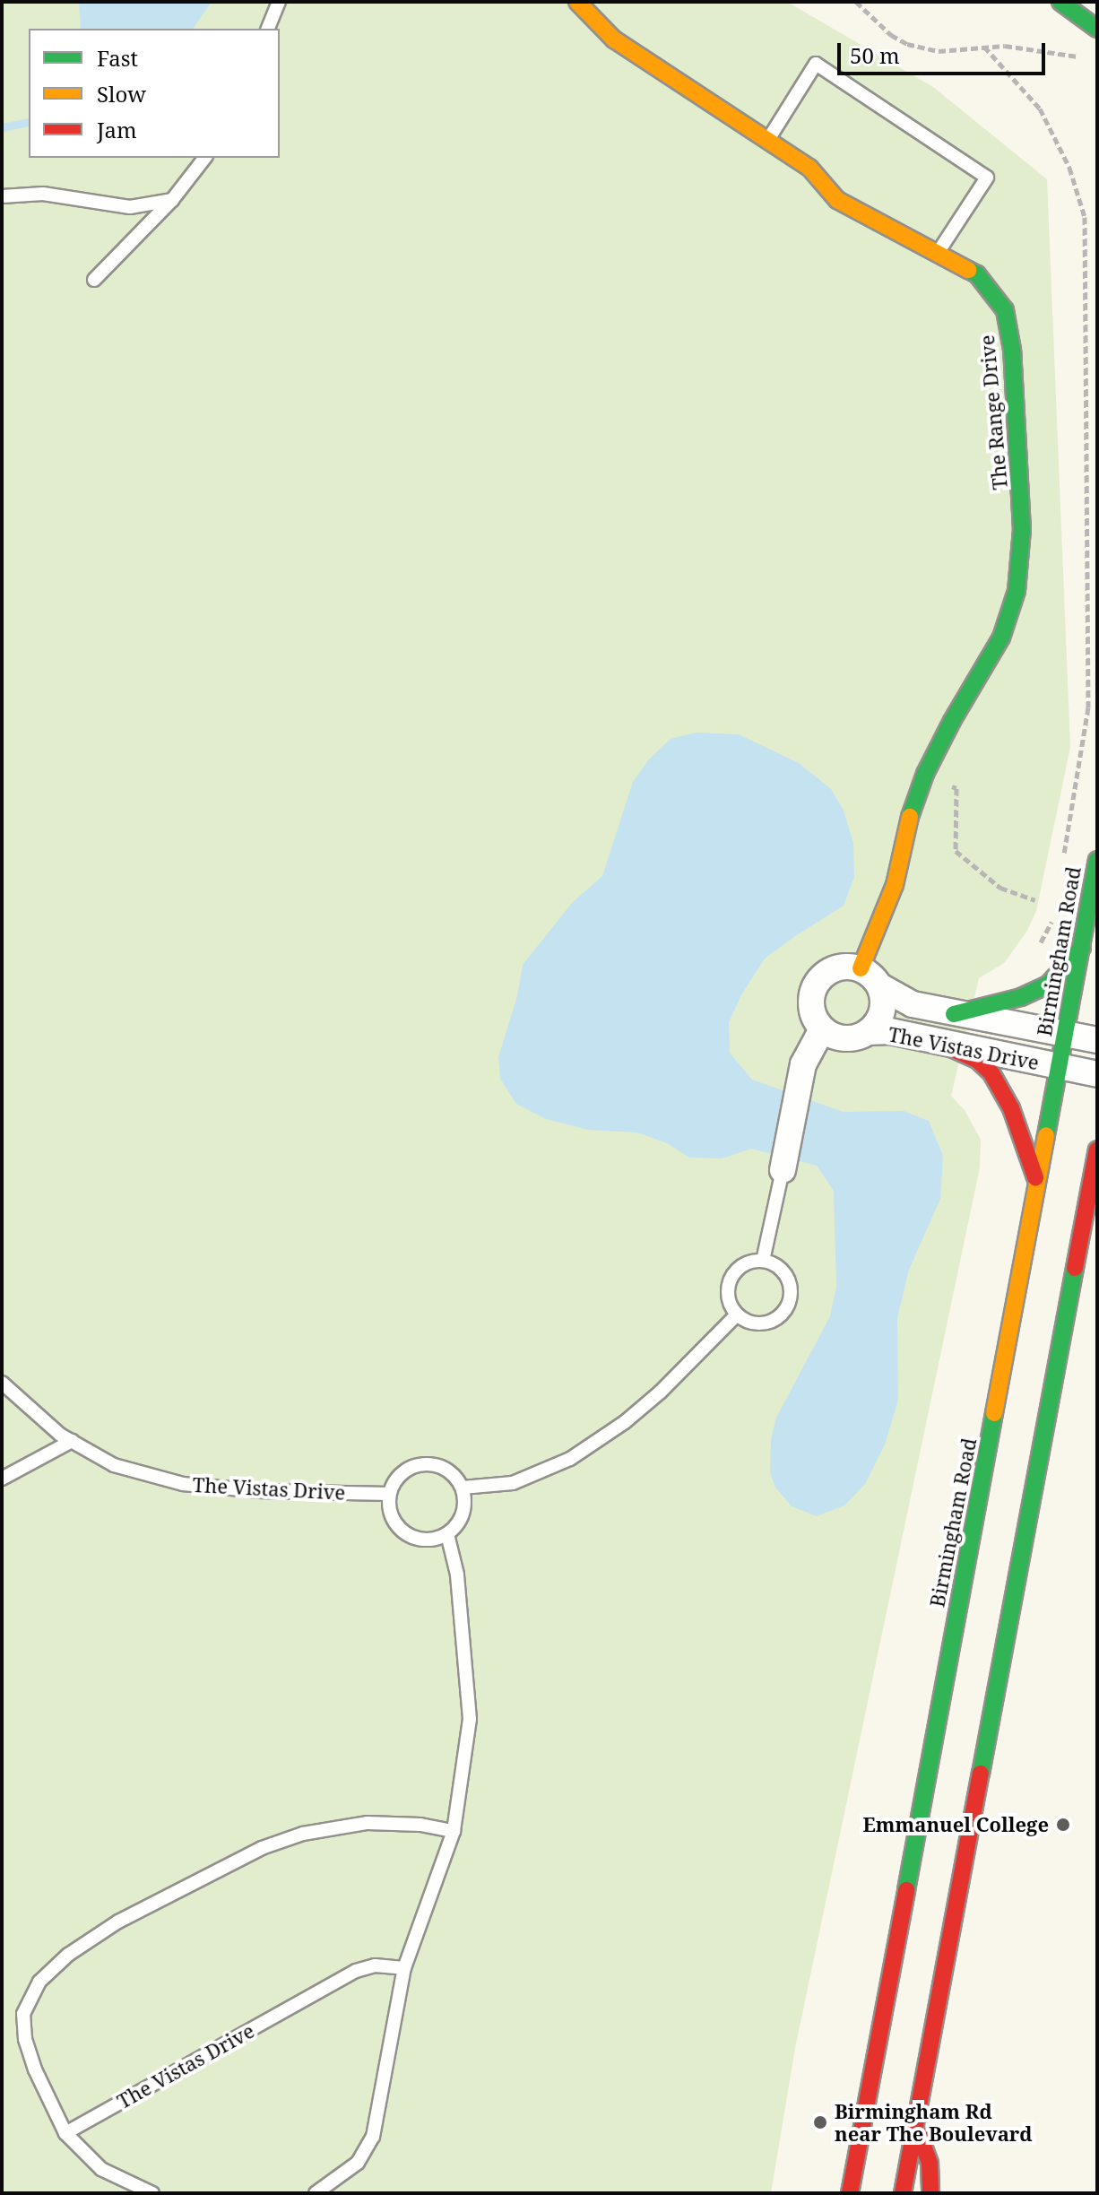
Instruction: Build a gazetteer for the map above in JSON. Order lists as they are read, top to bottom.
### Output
{
  "streets": {
    "street": ["The Range Drive", "Birmingham Road", "The Vistas Drive"]
  },
  "crossings": [
    ["The Range Drive", "The Vistas Drive"],
    ["Birmingham Road", "The Vistas Drive"]
  ],
  "places": ["Emmanuel College", "Birmingham Rd near The Boulevard"],
  "legend": ["Fast", "Slow", "Jam"],
  "scale_bar": "50 m"
}
